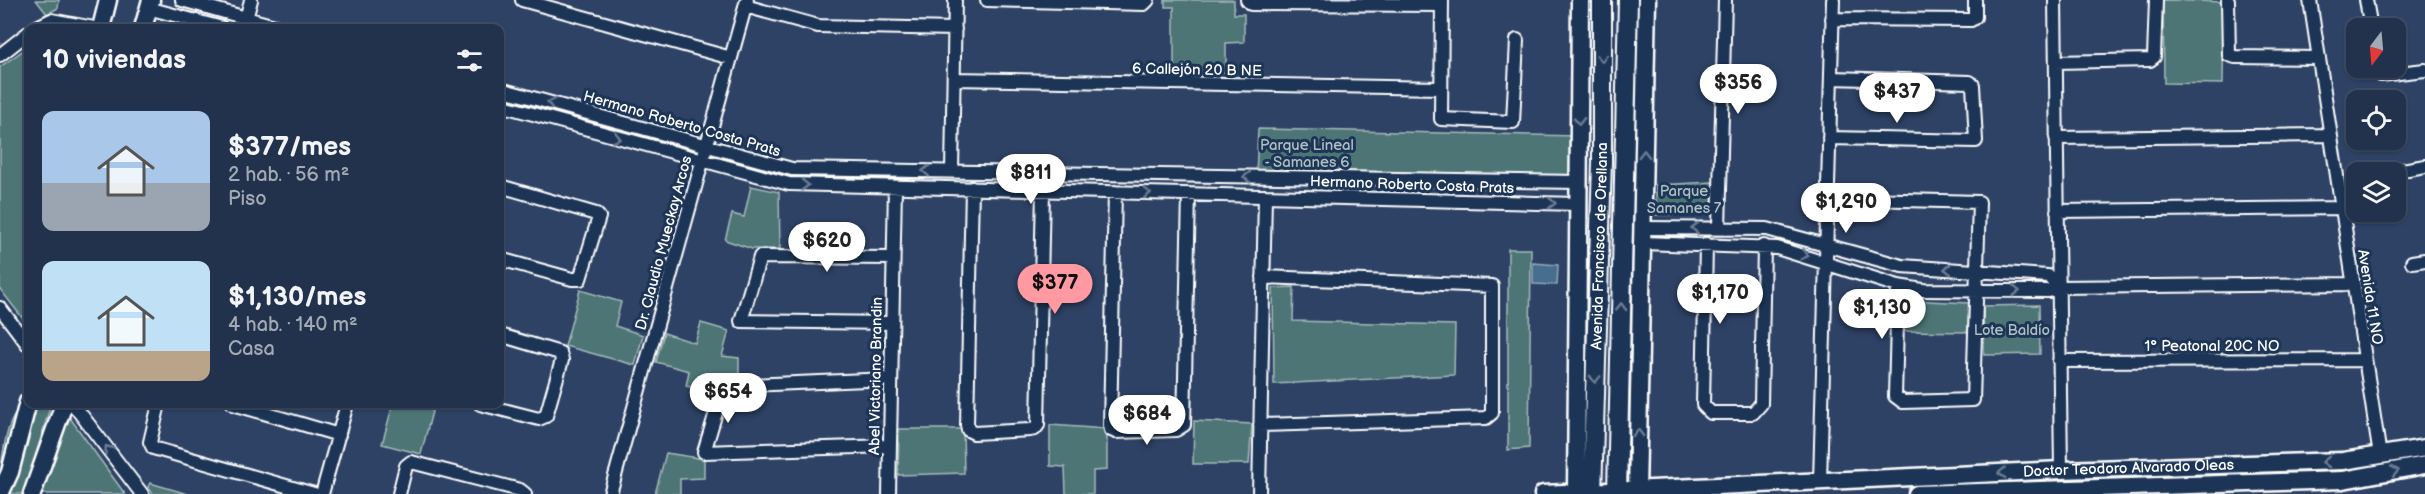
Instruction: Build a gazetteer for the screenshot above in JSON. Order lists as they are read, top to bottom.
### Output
{
  "streets": {
    "highway": ["Avenida Francisco de Orellana"],
    "main road": ["Doctor Teodoro Alvarado Oleas"],
    "street": [
      "6 Callejón 20 B NE",
      "Hermano Roberto Costa Prats",
      "Dr. Claudio Mueckay Arcos",
      "Avenida 11 NO",
      "1° Peatonal 20C NO",
      "Abel Victoriano Brandin"
    ]
  },
  "crossings": [
    ["Hermano Roberto Costa Prats", "Dr. Claudio Mueckay Arcos"],
    ["Hermano Roberto Costa Prats", "Avenida Francisco de Orellana"],
    ["Hermano Roberto Costa Prats", "Abel Victoriano Brandin"],
    ["Avenida Francisco de Orellana", "Doctor Teodoro Alvarado Oleas"],
    ["Avenida 11 NO", "1° Peatonal 20C NO"],
    ["Avenida 11 NO", "Doctor Teodoro Alvarado Oleas"]
  ],
  "parks": ["Parque Lineal - Samanes 6", "Parque Samanes 7", "Lote Baldío"],
  "north": "bottom",
  "page": {
    "heading": "10 viviendas",
    "price": [
      "$356",
      "$437",
      "$811",
      "$1,290",
      "$620",
      "$377",
      "$1,170",
      "$1,130",
      "$654",
      "$684"
    ],
    "list": [
      {
        "name": "$377/mes",
        "note": "2 hab. · 56 m² · Piso"
      },
      {
        "name": "$1,130/mes",
        "note": "4 hab. · 140 m² · Casa"
      }
    ]
  }
}
